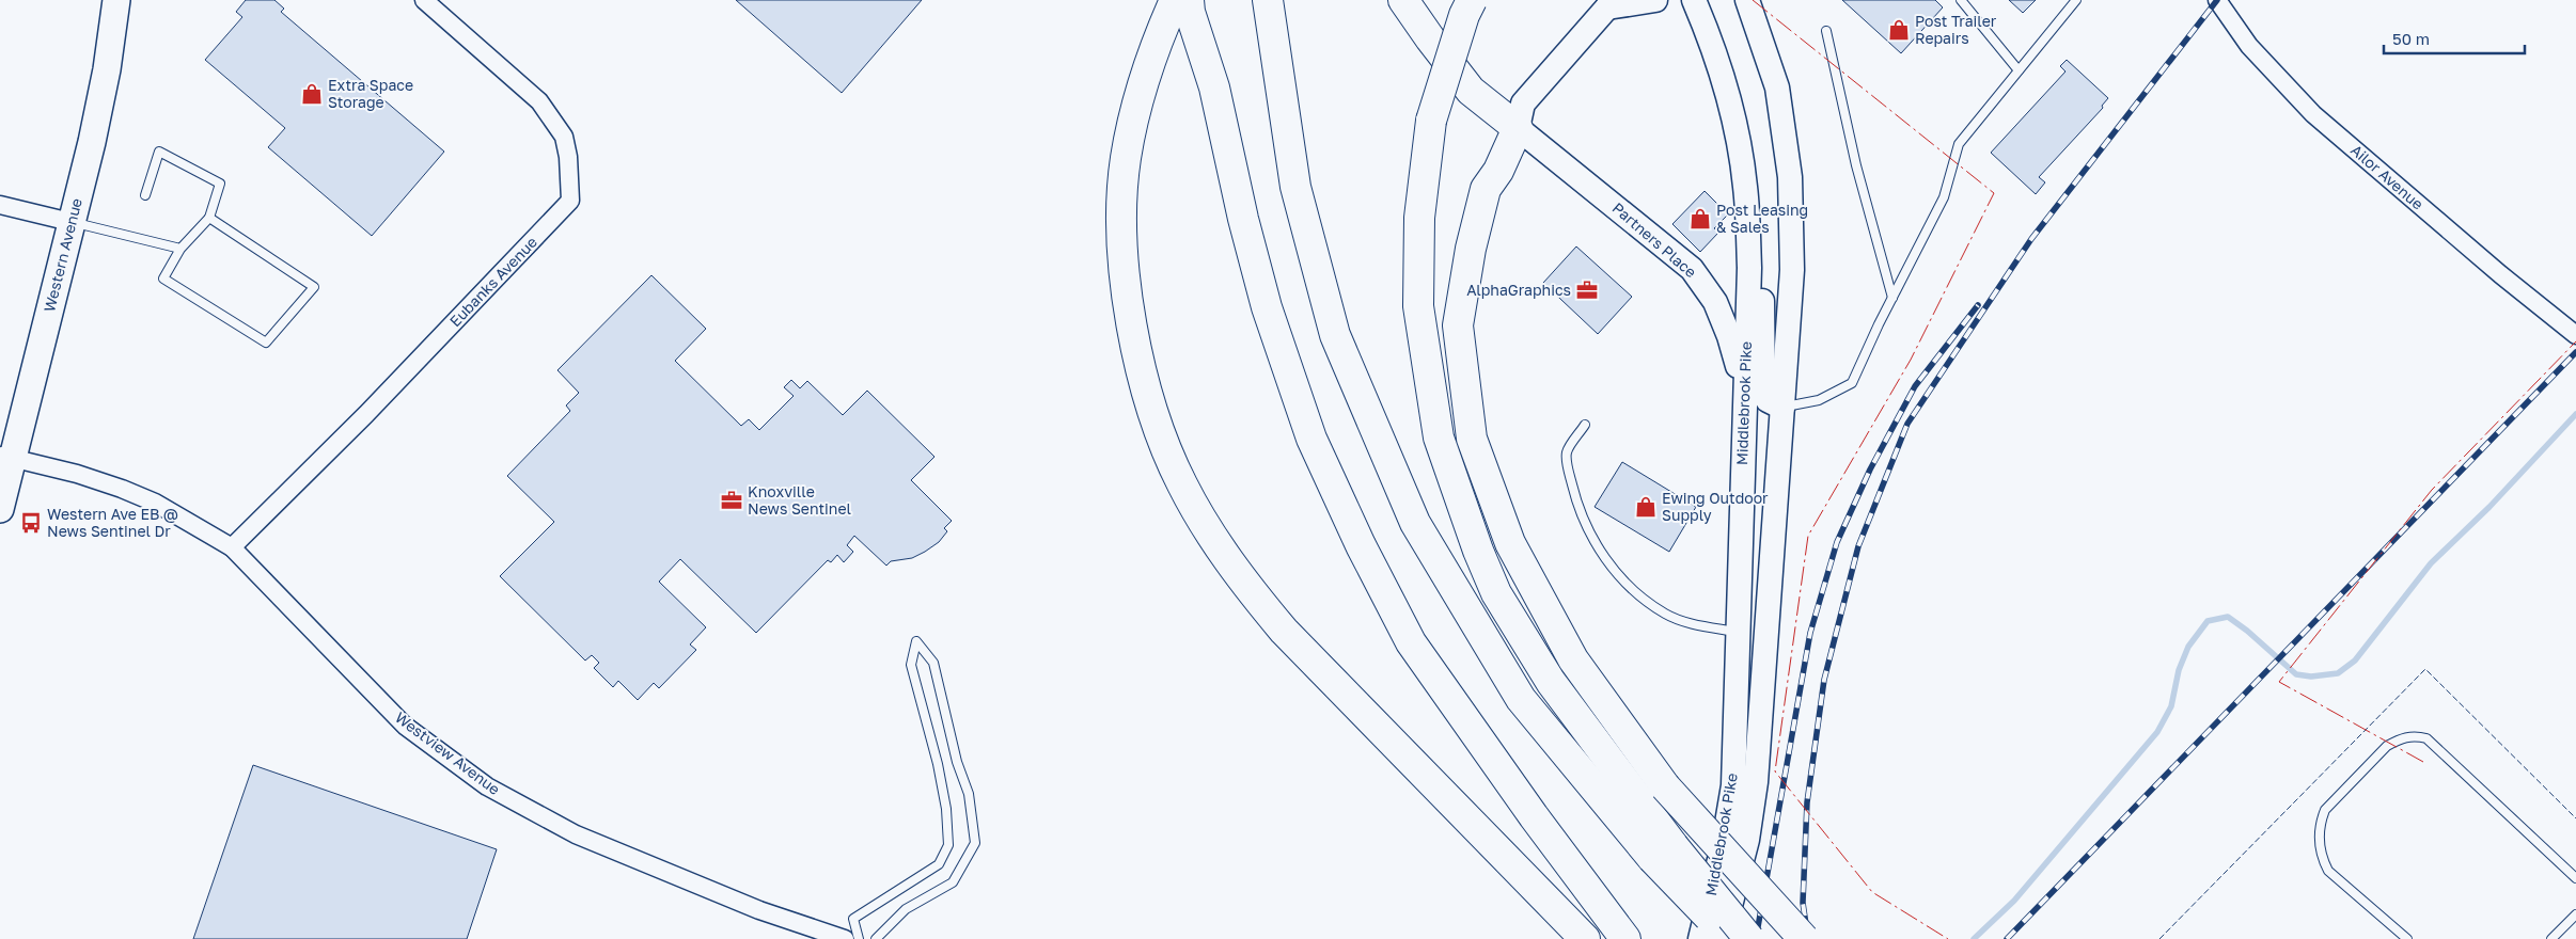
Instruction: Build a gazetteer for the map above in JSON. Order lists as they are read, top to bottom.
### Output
{
  "streets": {
    "main road": ["Partners Place", "Western Avenue", "Middlebrook Pike"],
    "street": ["Ailor Avenue", "Eubanks Avenue", "Westview Avenue"]
  },
  "crossings": [
    ["Partners Place", "Middlebrook Pike"],
    ["Western Avenue", "Westview Avenue"],
    ["Eubanks Avenue", "Westview Avenue"]
  ],
  "places": {
    "shop": [
      "Post Trailer Repairs",
      "Extra Space Storage",
      "Post Leasing & Sales",
      "Ewing Outdoor Supply"
    ],
    "office": ["AlphaGraphics", "Knoxville News Sentinel"],
    "bus stop": ["Western Ave EB @ News Sentinel Dr"]
  },
  "scale_bar": "50 m"
}
